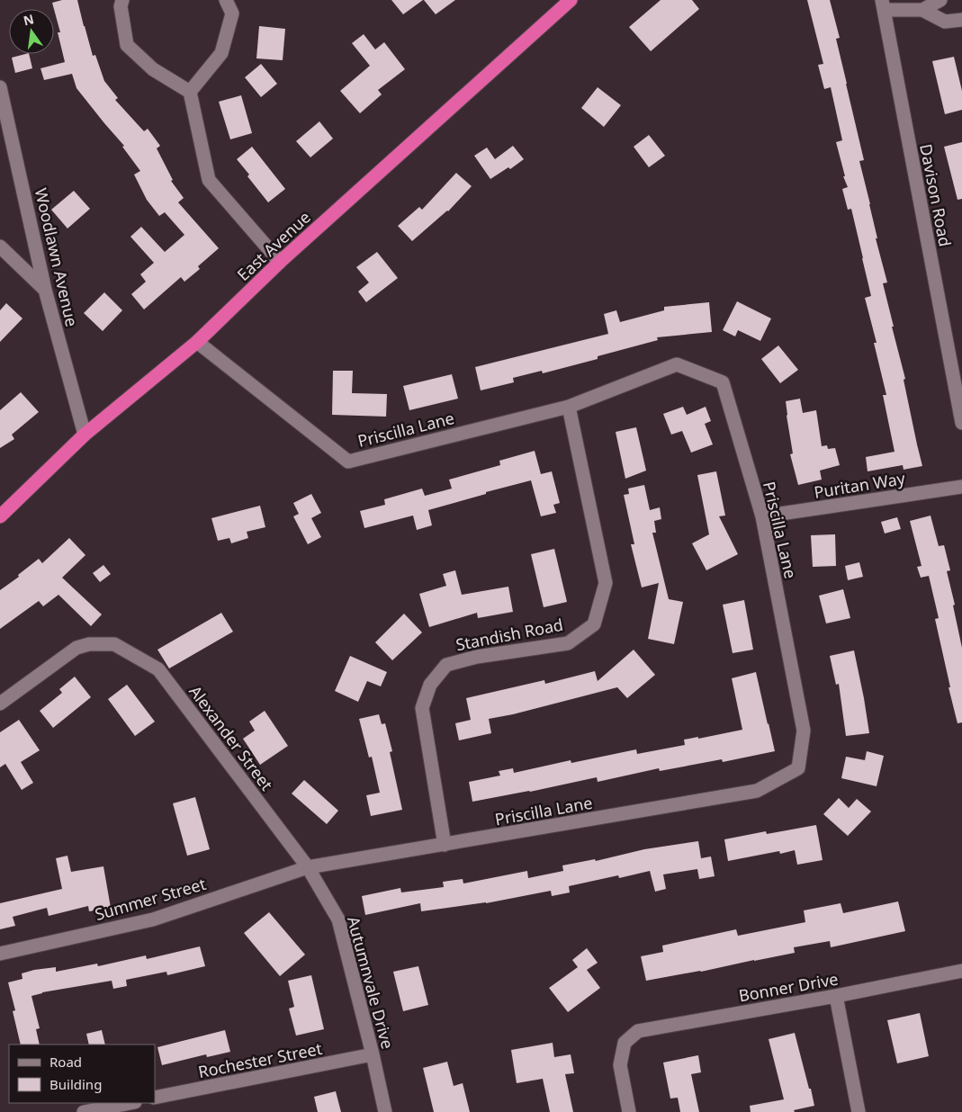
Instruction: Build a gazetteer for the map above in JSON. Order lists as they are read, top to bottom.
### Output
{
  "streets": {
    "highway": ["East Avenue"],
    "street": [
      "Davison Road",
      "Woodlawn Avenue",
      "Priscilla Lane",
      "Puritan Way",
      "Standish Road",
      "Alexander Street",
      "Summer Street",
      "Autumnvale Drive",
      "Bonner Drive",
      "Rochester Street"
    ]
  },
  "crossings": [
    ["East Avenue", "Woodlawn Avenue"],
    ["East Avenue", "Priscilla Lane"],
    ["Priscilla Lane", "Puritan Way"],
    ["Priscilla Lane", "Standish Road"],
    ["Priscilla Lane", "Alexander Street"],
    ["Priscilla Lane", "Summer Street"],
    ["Priscilla Lane", "Autumnvale Drive"],
    ["Alexander Street", "Summer Street"],
    ["Alexander Street", "Autumnvale Drive"],
    ["Summer Street", "Autumnvale Drive"],
    ["Autumnvale Drive", "Rochester Street"]
  ],
  "legend": ["Road", "Building"],
  "north": "top"
}
